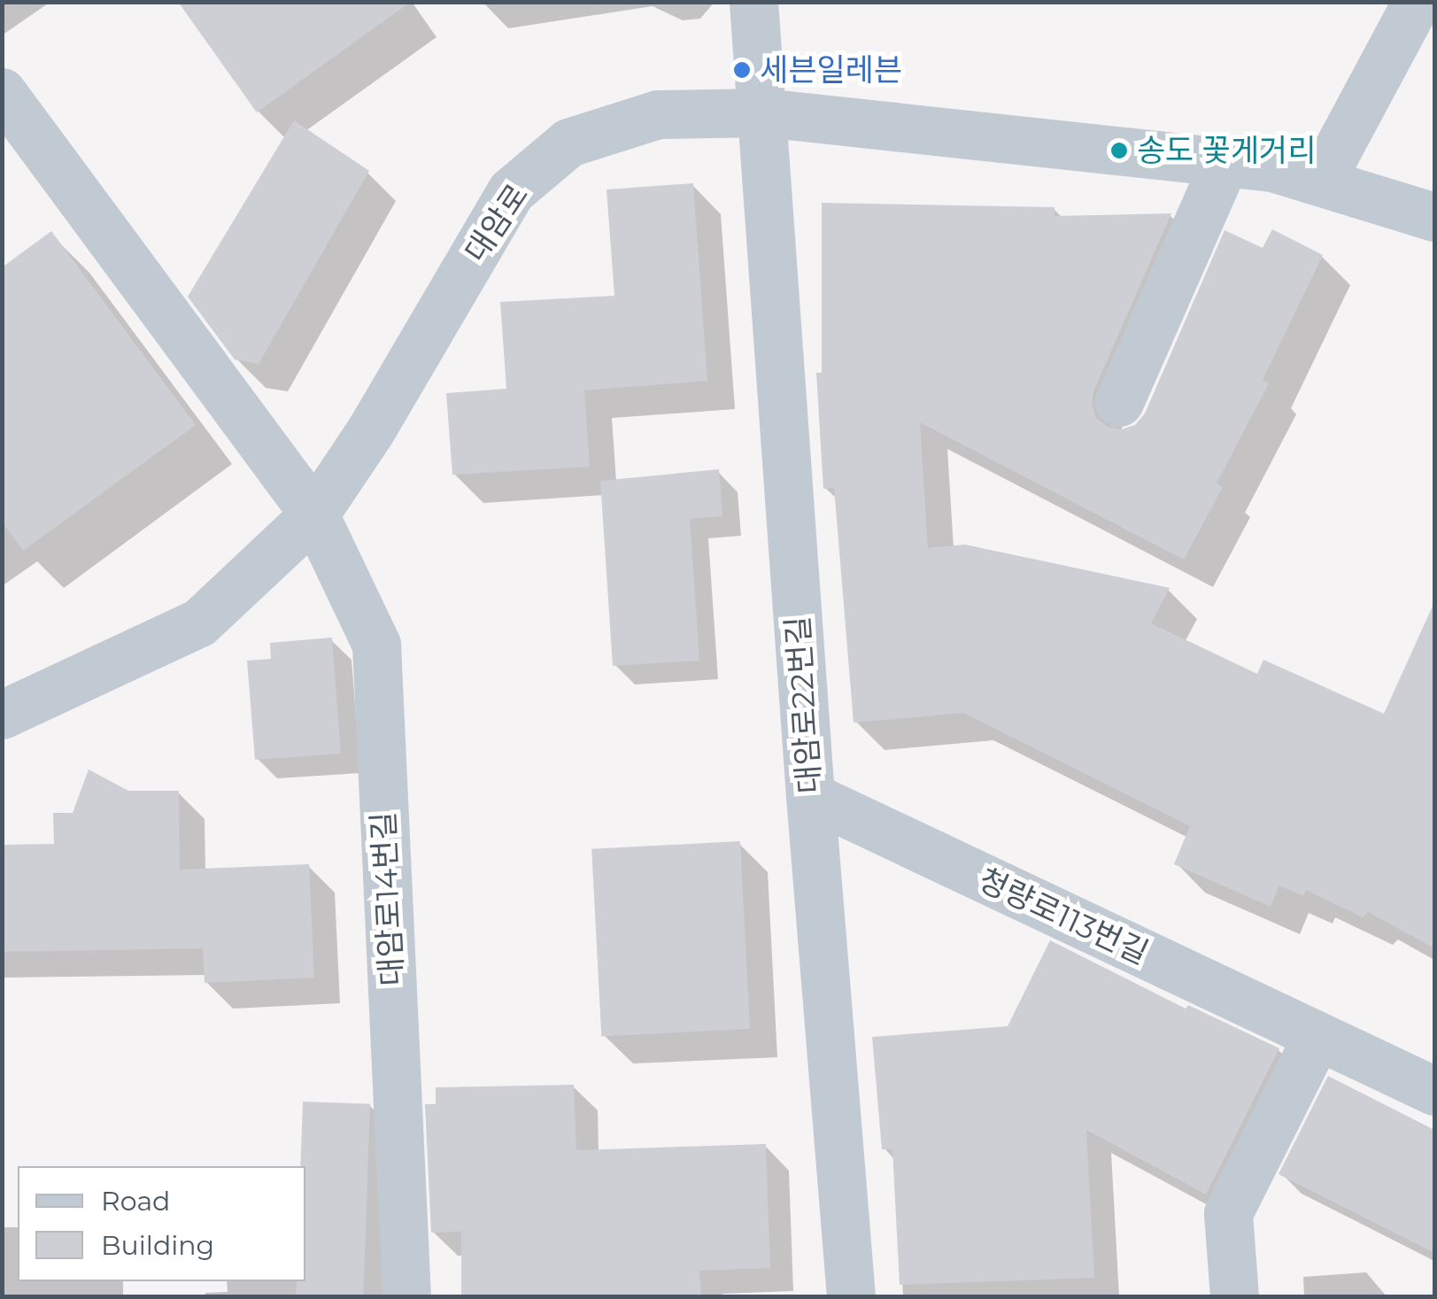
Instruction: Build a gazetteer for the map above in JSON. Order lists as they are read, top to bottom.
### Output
{
  "streets": {
    "street": [
      "대암로",
      "대암로22번길",
      "대암로14번길",
      "청량로113번길"
    ]
  },
  "crossings": [
    ["대암로", "대암로22번길"],
    ["대암로", "대암로14번길"],
    ["대암로22번길", "청량로113번길"]
  ],
  "places": ["세븐일레븐", "송도 꽃게거리"],
  "legend": ["Road", "Building"]
}
